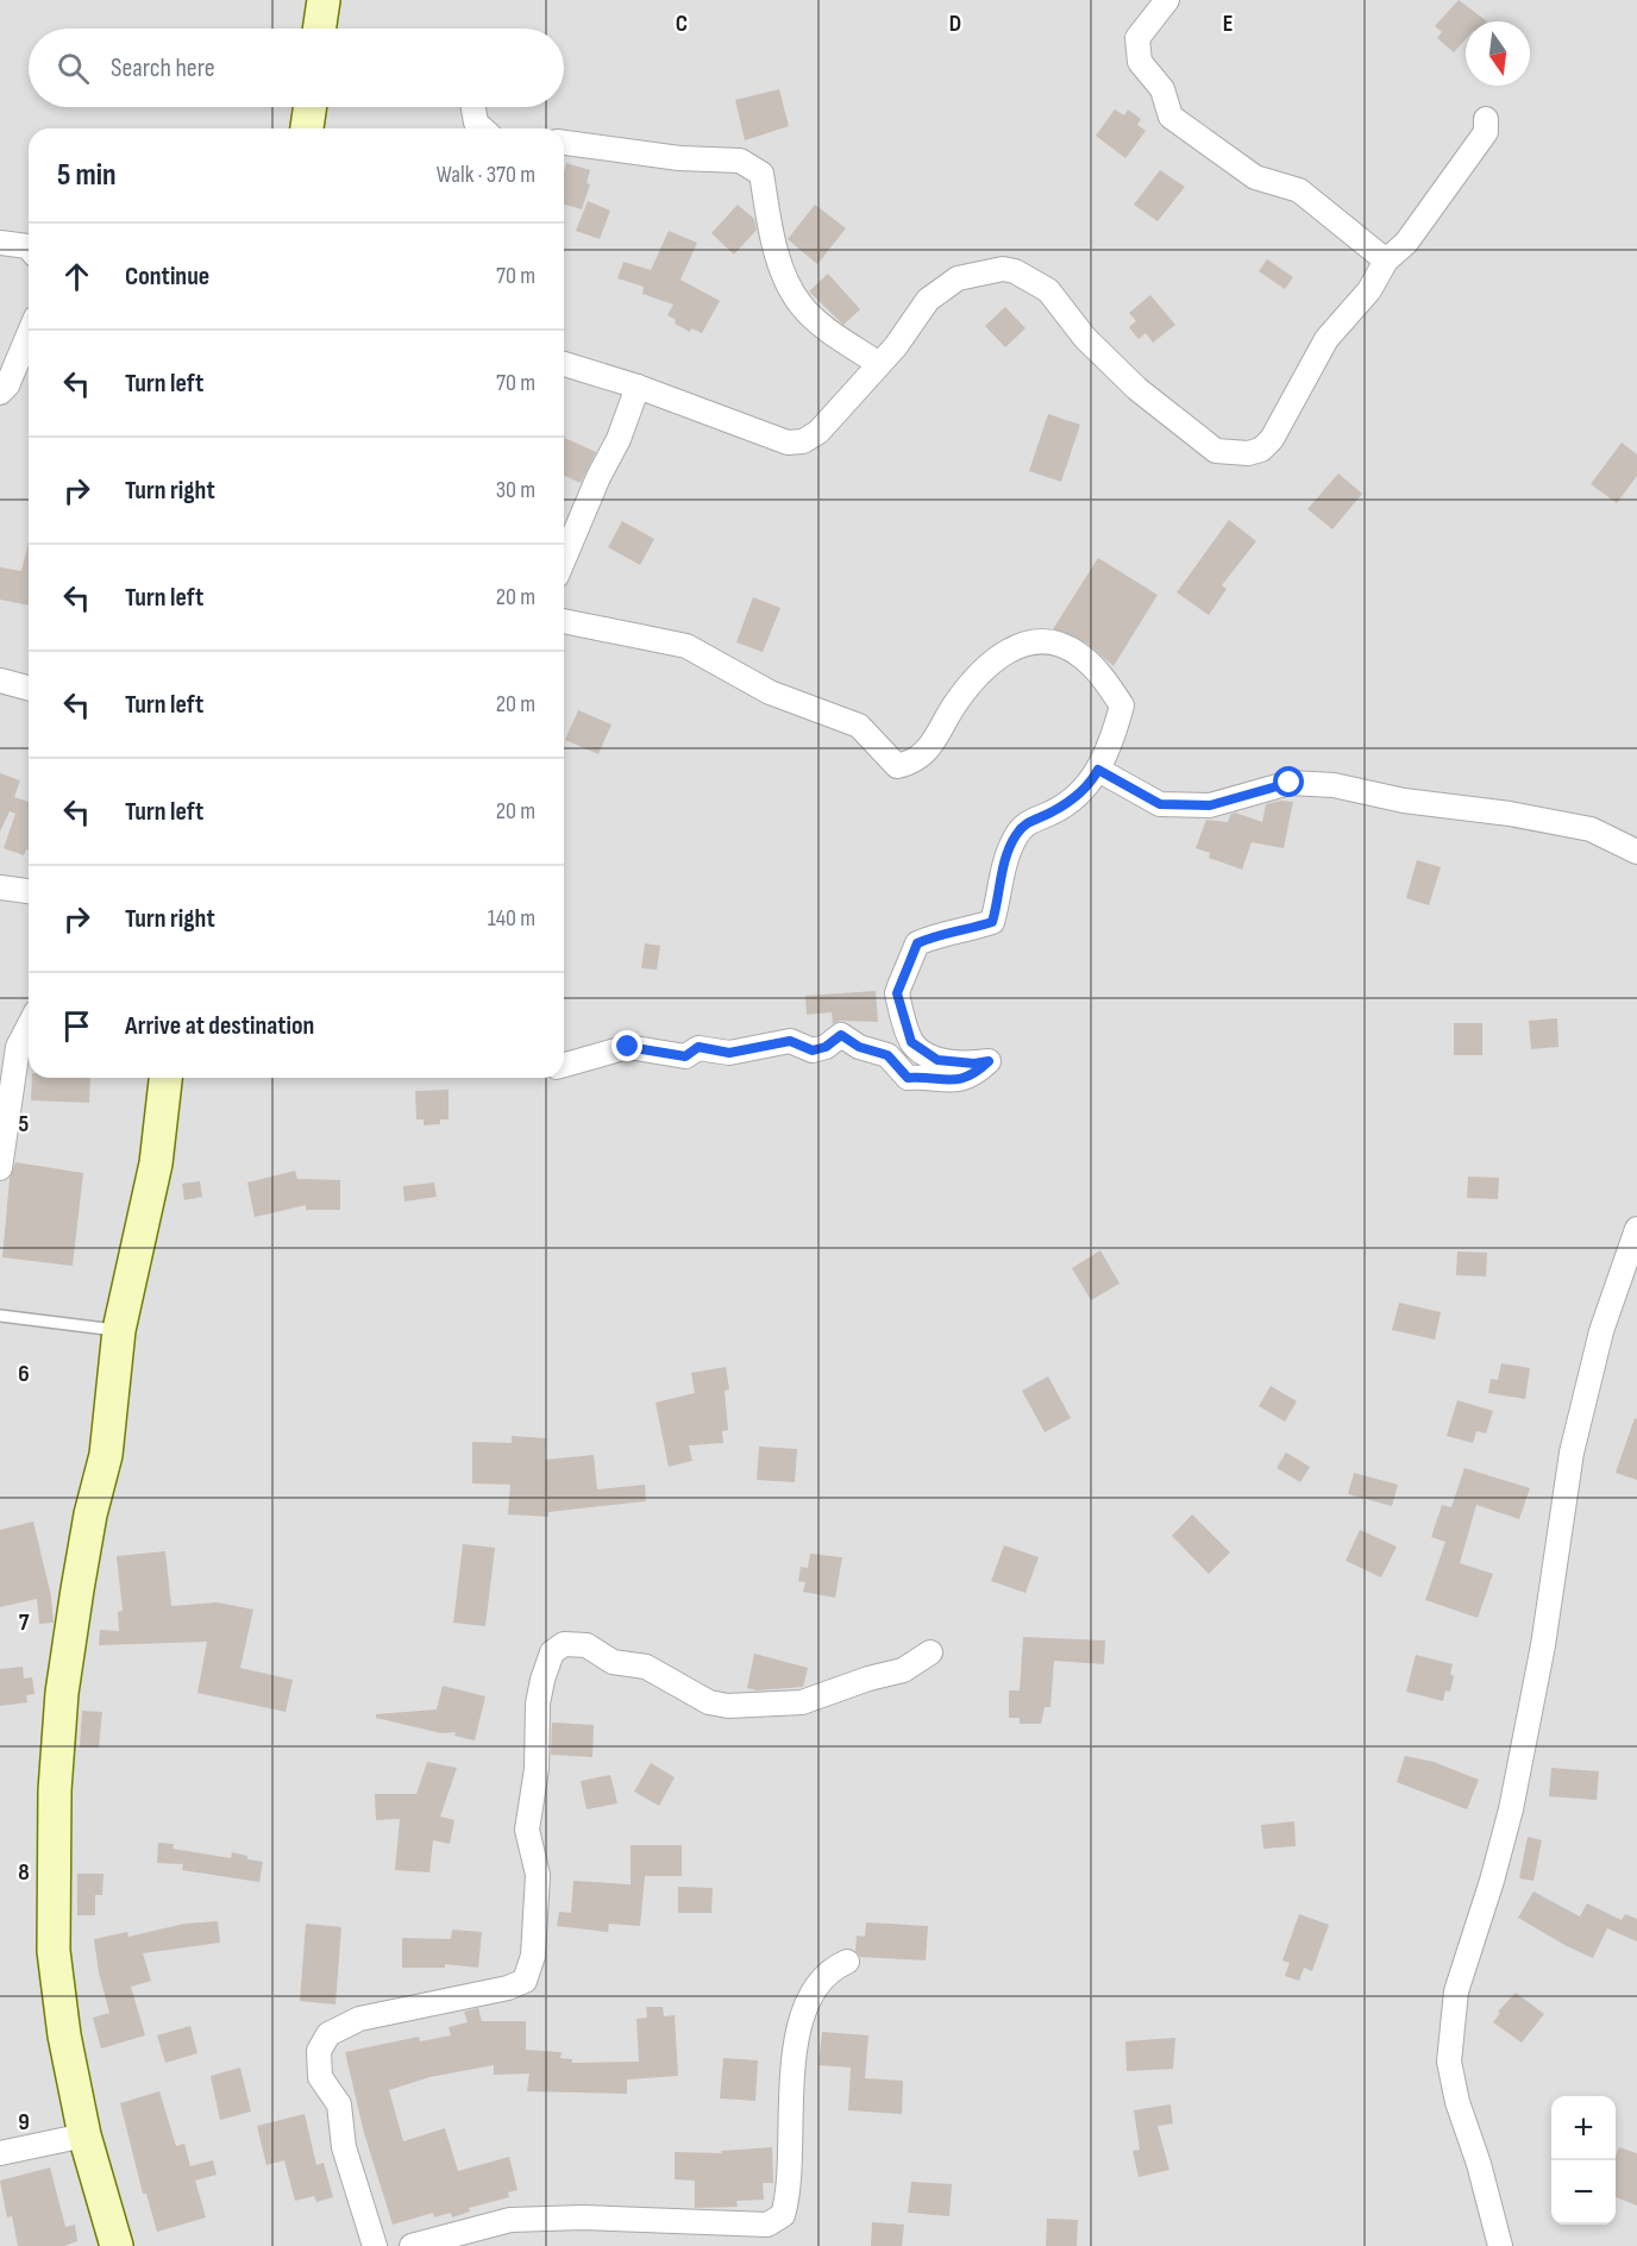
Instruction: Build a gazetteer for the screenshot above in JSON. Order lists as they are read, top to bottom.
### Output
{
  "north": "bottom",
  "page": {
    "search": "Search here",
    "heading": ["5 min", "Walk · 370 m"],
    "list": [
      ["Continue", "70 m"],
      ["Turn left", "70 m"],
      ["Turn right", "30 m"],
      ["Turn left", "20 m"],
      ["Turn left", "20 m"],
      ["Turn left", "20 m"],
      ["Turn right", "140 m"],
      "Arrive at destination"
    ],
    "map_buttons": ["+", "−"]
  },
  "grid": {
    "columns": ["C", "D", "E"],
    "rows": [
      "5",
      "6",
      "7",
      "8",
      "9"
    ]
  }
}
